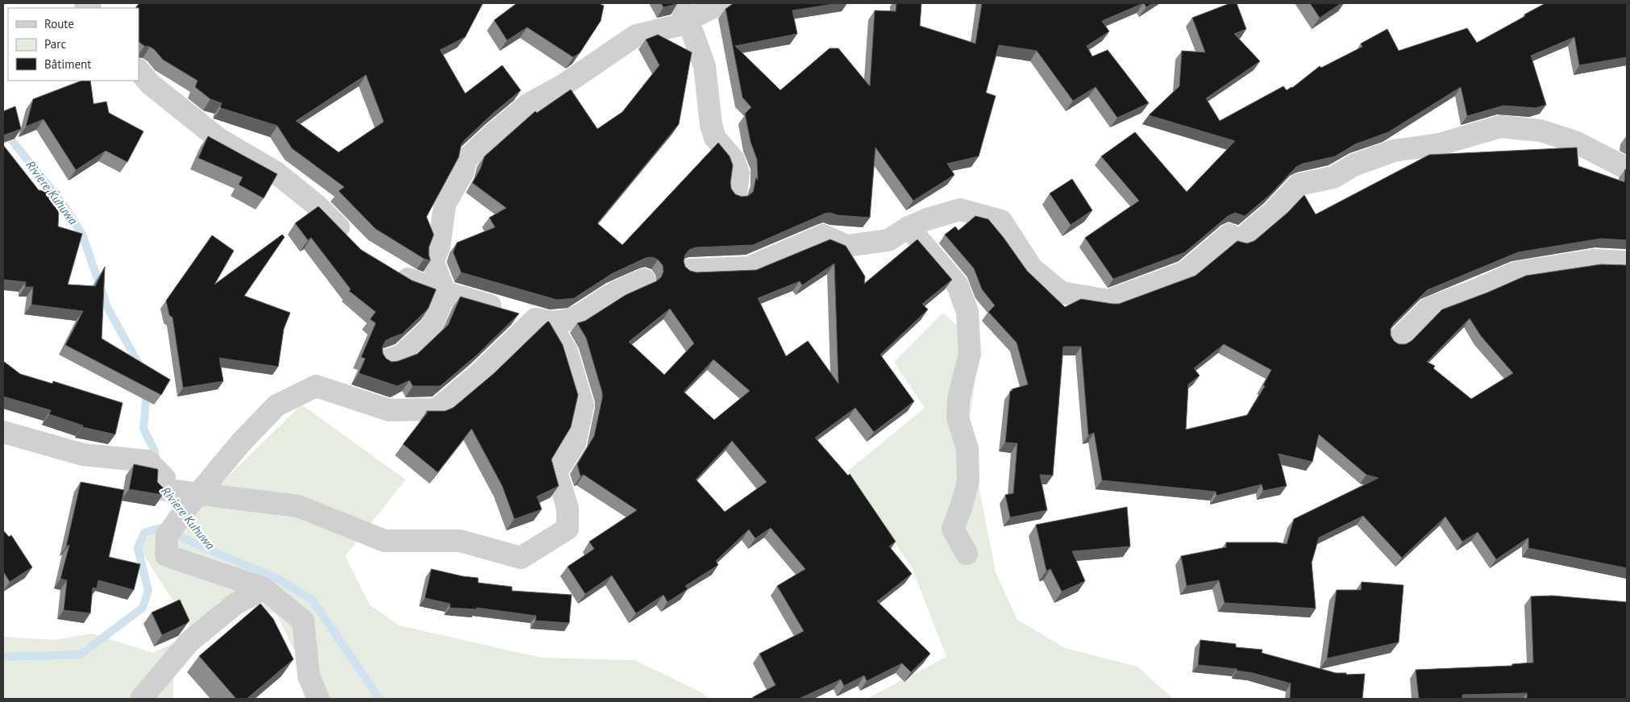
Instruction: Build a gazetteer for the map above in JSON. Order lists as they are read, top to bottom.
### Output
{
  "water": ["Riviere Kuhuwa"],
  "legend": ["Route", "Parc", "Bâtiment"]
}
